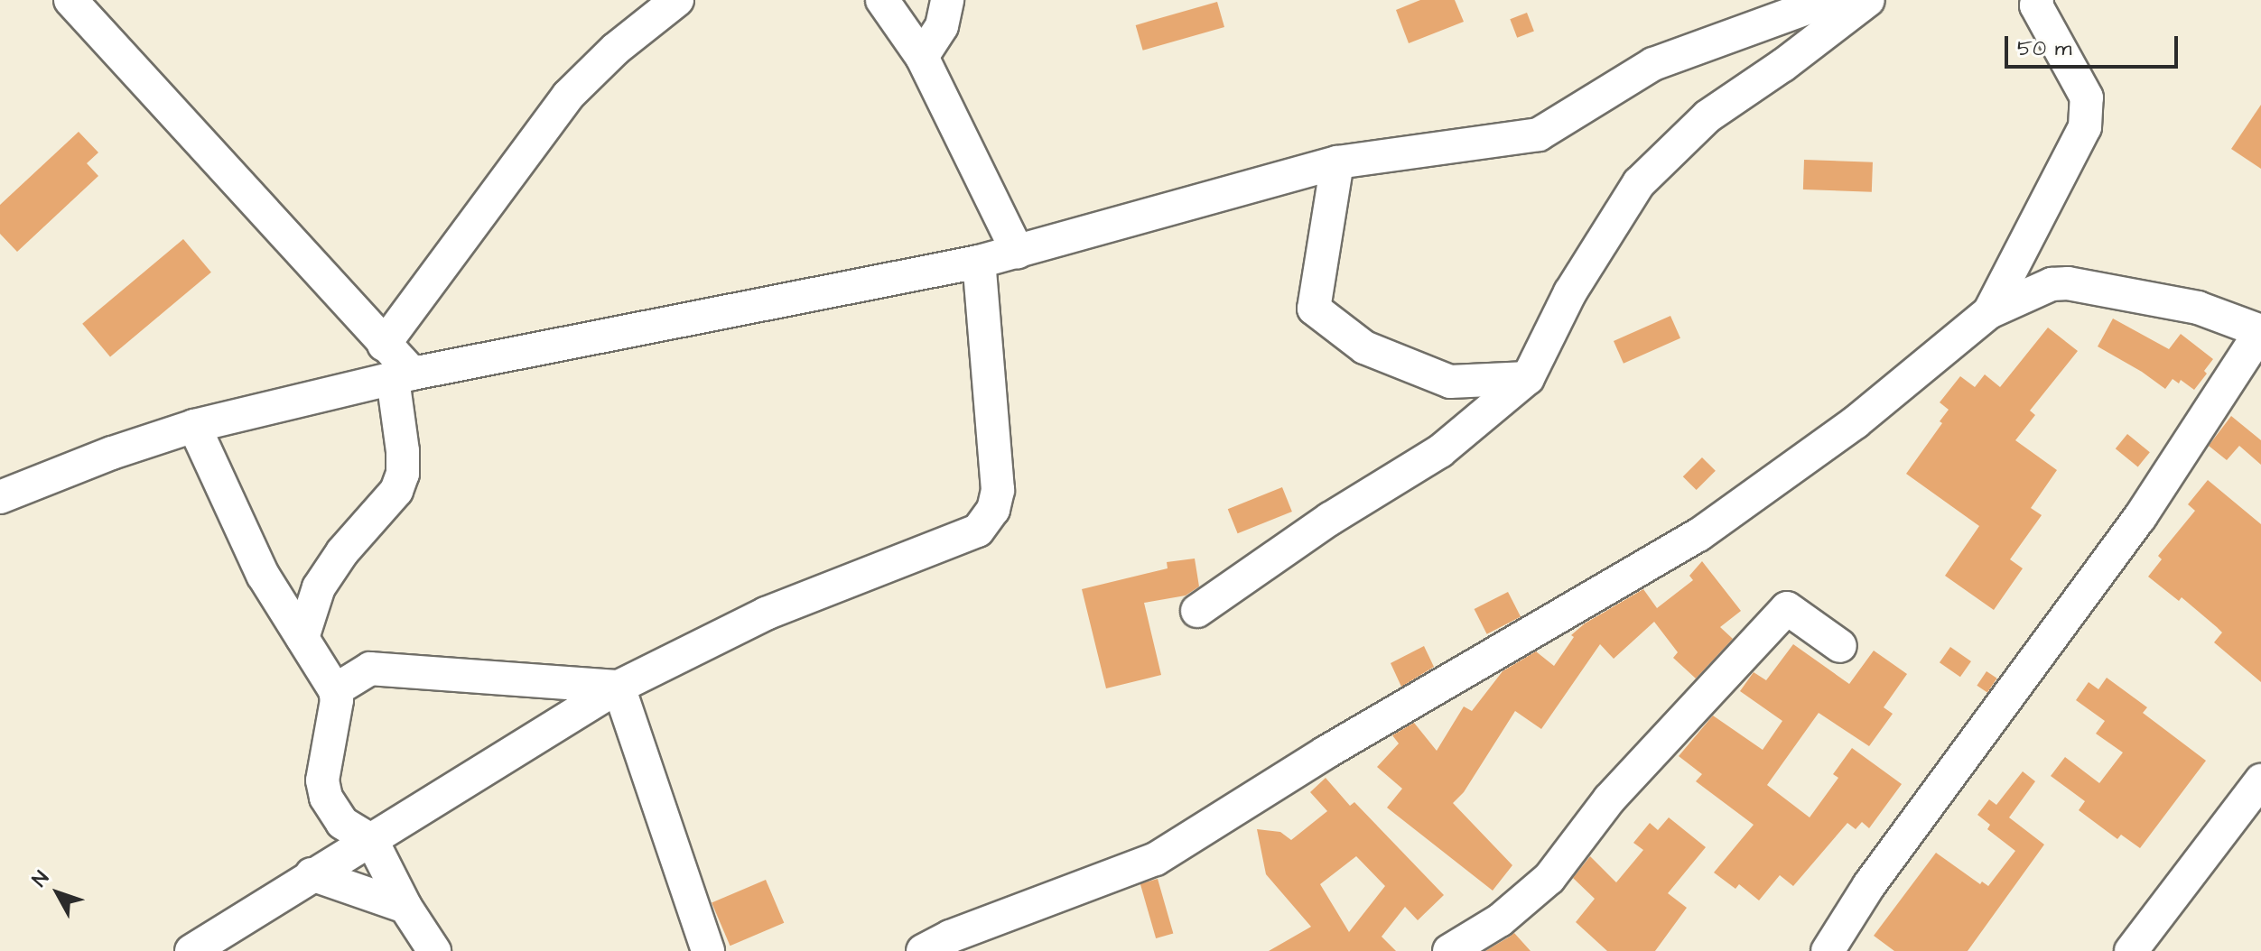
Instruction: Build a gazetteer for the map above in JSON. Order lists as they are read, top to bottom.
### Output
{
  "scale_bar": "50 m",
  "north": "top left"
}
